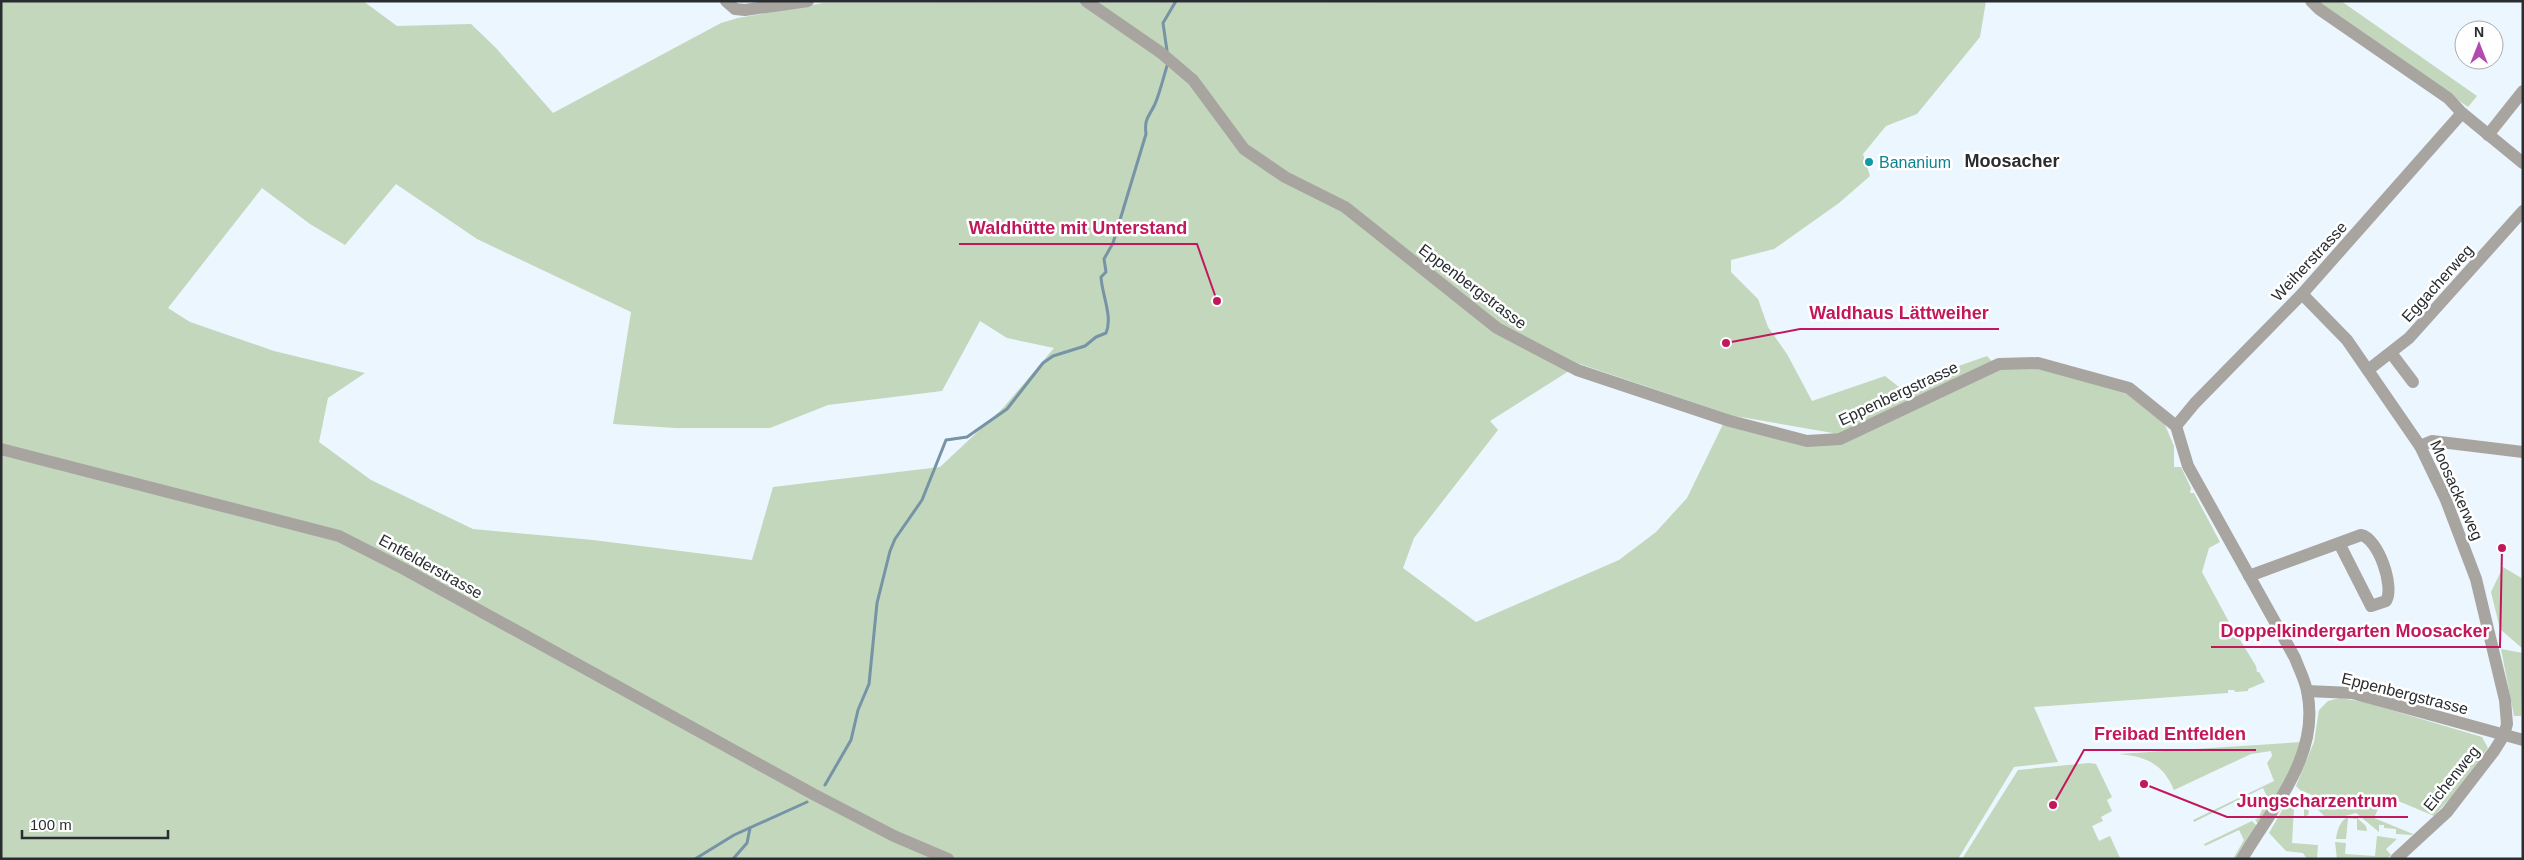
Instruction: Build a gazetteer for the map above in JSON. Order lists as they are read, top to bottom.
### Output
{
  "streets": {
    "street": [
      "Weiherstrasse",
      "Eggacherweg",
      "Eppenbergstrasse",
      "Moosackerweg",
      "Entfelderstrasse",
      "Eichenweg"
    ]
  },
  "crossings": [
    ["Weiherstrasse", "Eppenbergstrasse"],
    ["Weiherstrasse", "Moosackerweg"],
    ["Eggacherweg", "Moosackerweg"],
    ["Eppenbergstrasse", "Moosackerweg"],
    ["Eppenbergstrasse", "Eichenweg"],
    ["Moosackerweg", "Eichenweg"]
  ],
  "districts": ["Moosacher"],
  "places": [
    "Bananium",
    "Waldhütte mit Unterstand",
    "Waldhaus Lättweiher",
    "Doppelkindergarten Moosacker",
    "Jungscharzentrum",
    "Freibad Entfelden"
  ],
  "scale_bar": "100 m",
  "north": "top"
}
